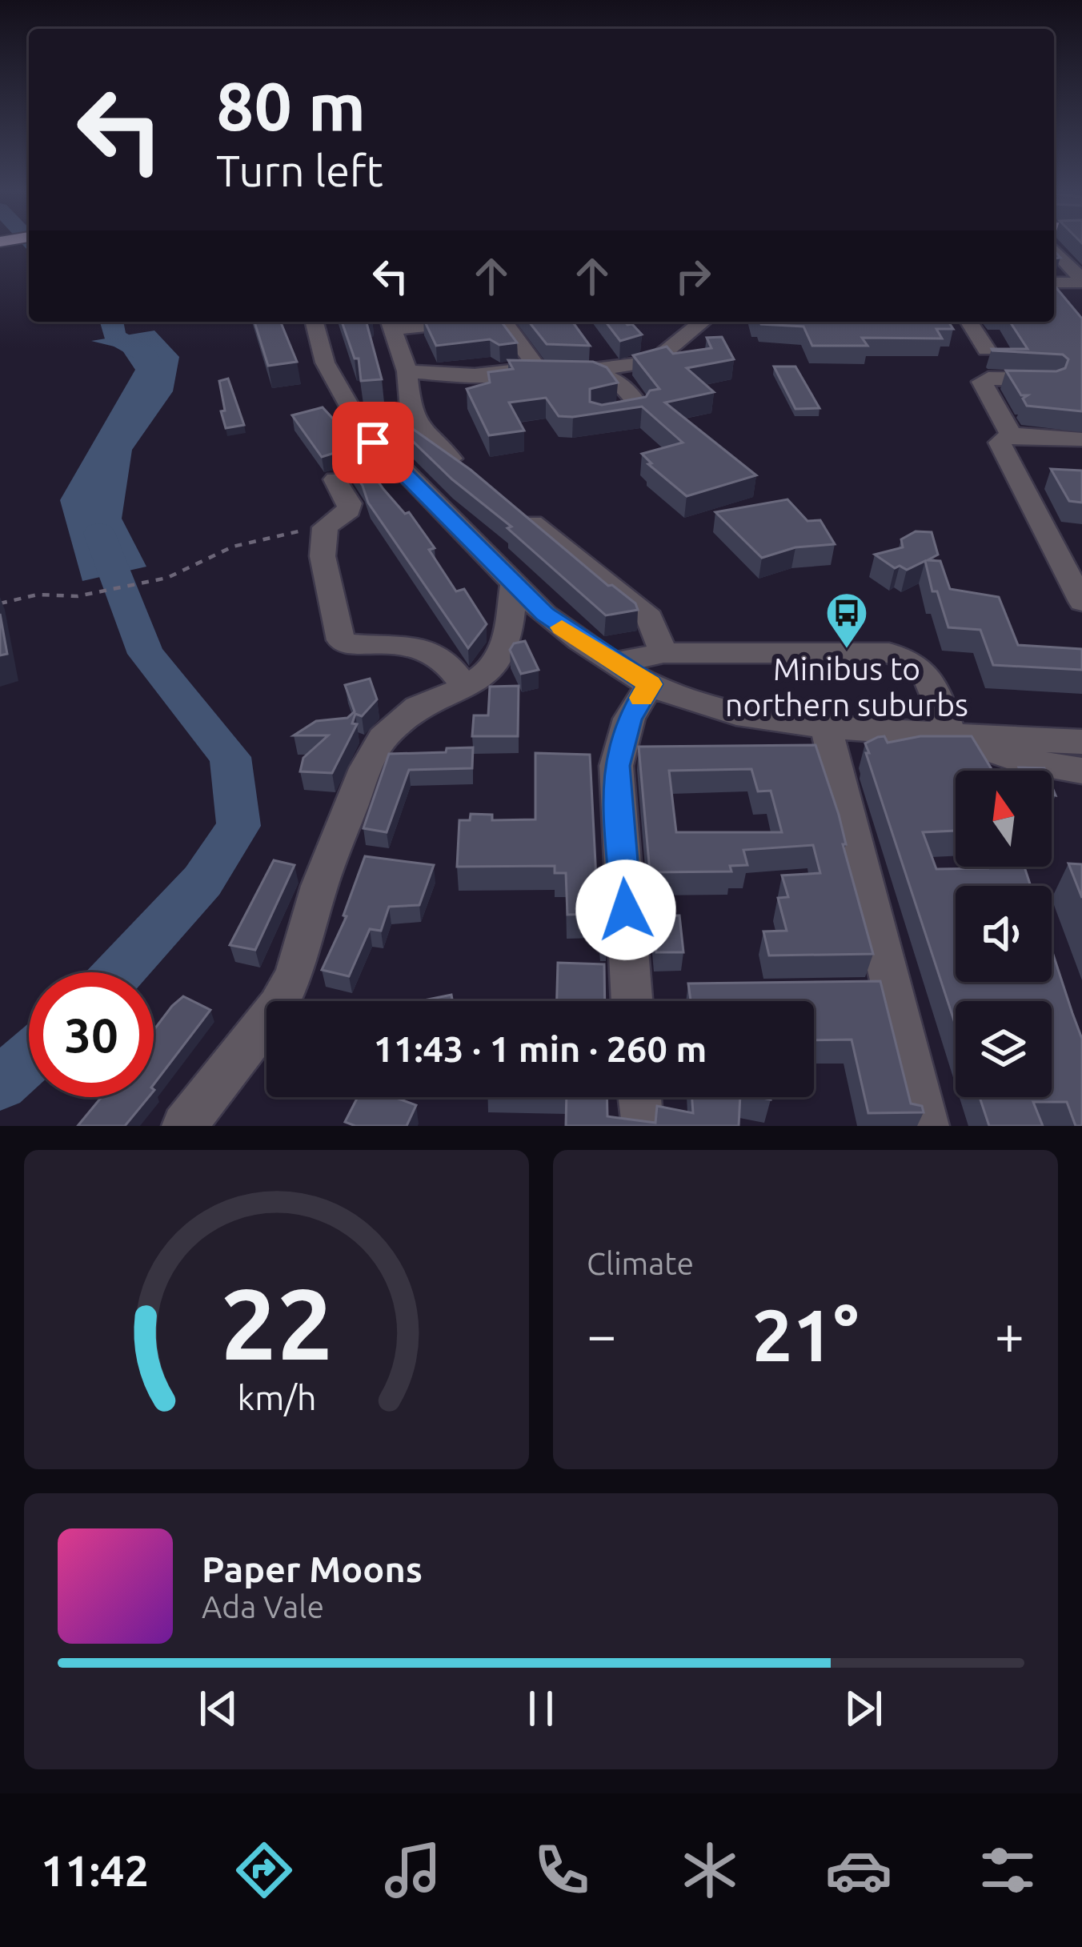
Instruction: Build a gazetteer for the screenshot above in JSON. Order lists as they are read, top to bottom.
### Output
{
  "places": {
    "bus stop": ["Minibus to northern suburbs"]
  },
  "north": "top",
  "page": {
    "turn": ["80 m", "Turn left"],
    "limit": "30",
    "trip": "11:43 · 1 min · 260 m",
    "tile": "Climate",
    "heat": ["−", "21°", "+"],
    "song": ["Paper Moons", "Ada Vale"],
    "tabs": "11:42",
    "gauge": ["22", "km/h"]
  }
}
